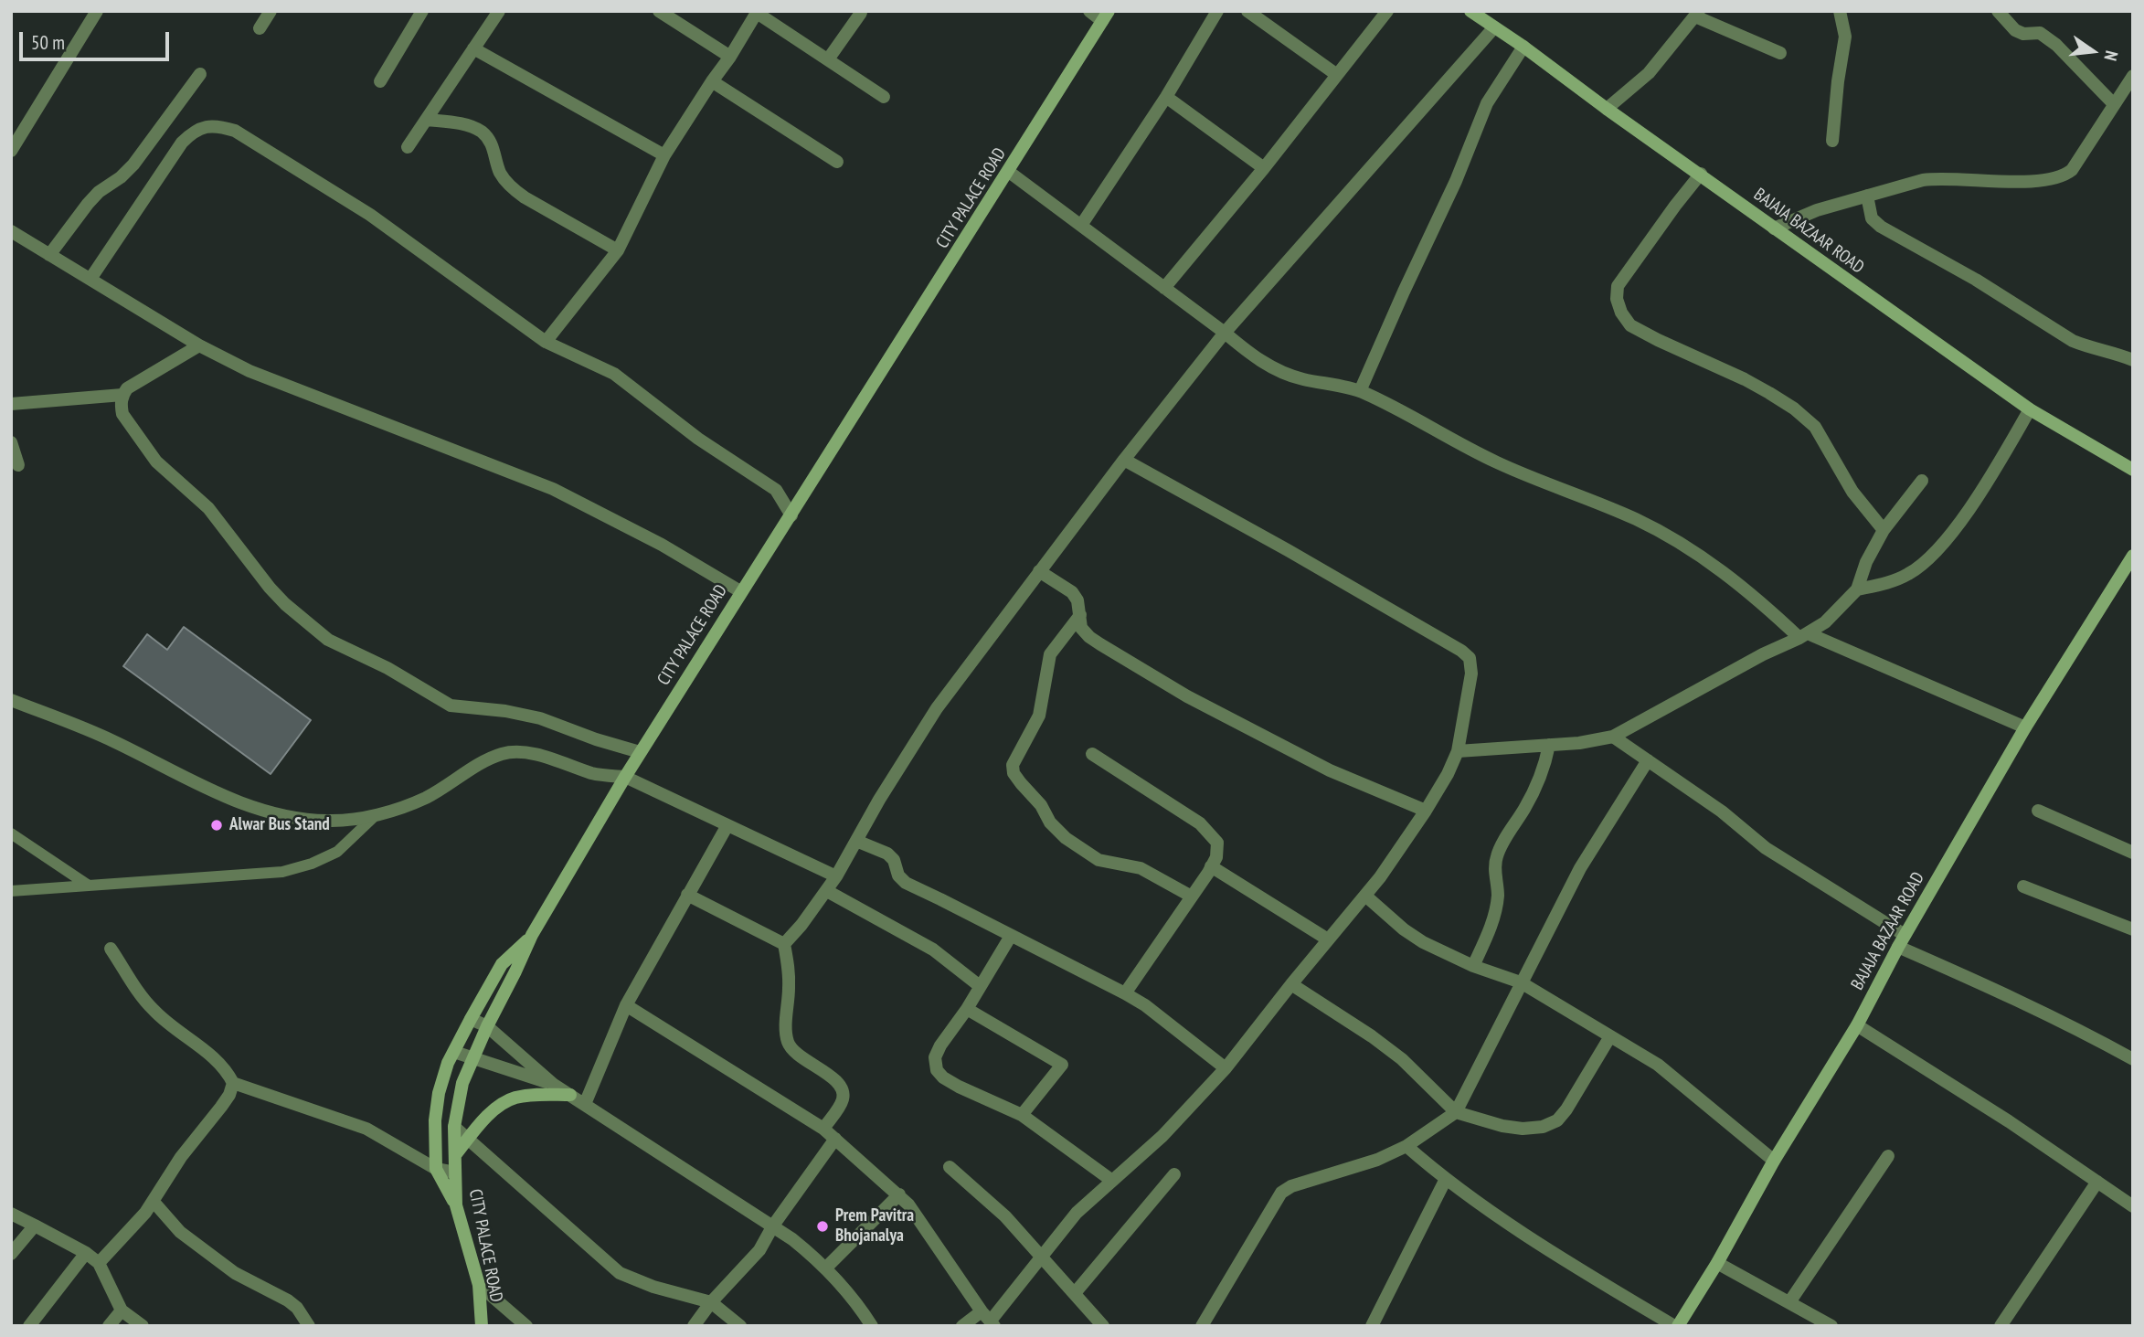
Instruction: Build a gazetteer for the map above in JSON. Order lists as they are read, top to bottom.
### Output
{
  "streets": {
    "street": ["CITY PALACE ROAD", "BAJAJA BAZAAR ROAD"]
  },
  "places": ["Alwar Bus Stand", "Prem Pavitra Bhojanalya"],
  "scale_bar": "50 m",
  "north": "right"
}
